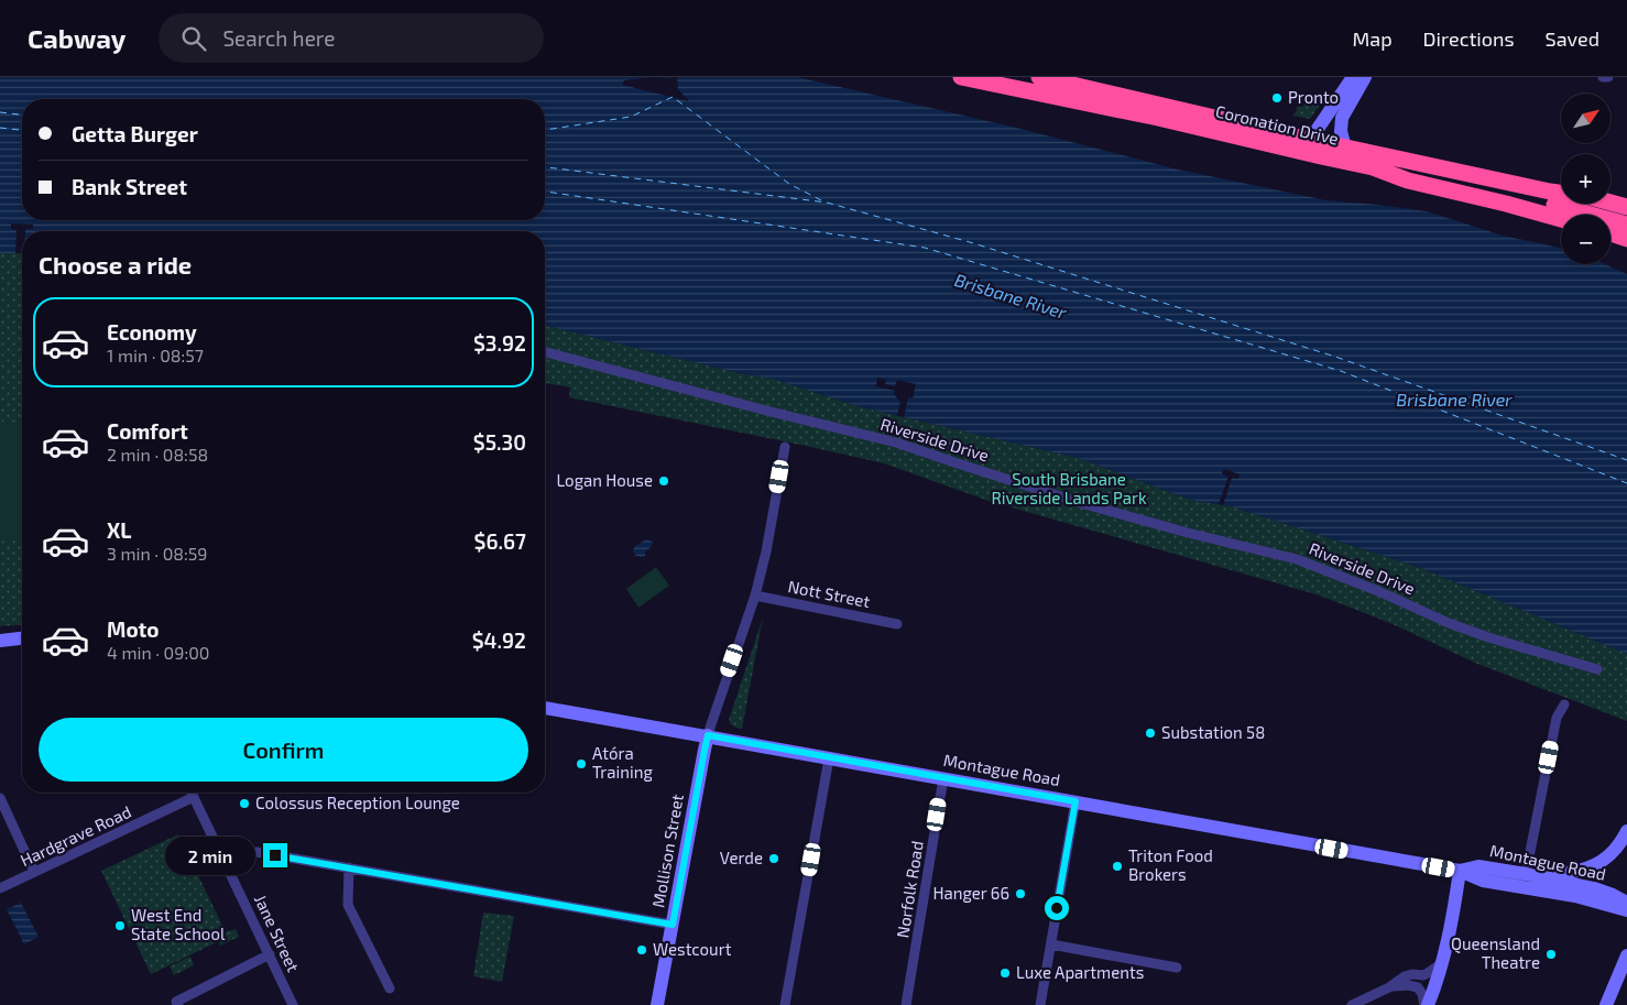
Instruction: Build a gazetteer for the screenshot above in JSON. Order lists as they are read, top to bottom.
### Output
{
  "streets": {
    "highway": ["Coronation Drive"],
    "street": [
      "Riverside Drive",
      "Nott Street",
      "Montague Road",
      "Hardgrave Road",
      "Mollison Street",
      "Norfolk Road",
      "Jane Street"
    ]
  },
  "crossings": [
    ["Montague Road", "Mollison Street"],
    ["Montague Road", "Norfolk Road"],
    ["Hardgrave Road", "Jane Street"]
  ],
  "water": ["Brisbane River"],
  "parks": ["South Brisbane Riverside Lands Park"],
  "places": [
    "Pronto",
    "Logan House",
    "Substation 58",
    "Atóra Training",
    "Colossus Reception Lounge",
    "Verde",
    "Triton Food Brokers",
    "Hanger 66",
    "West End State School",
    "Westcourt",
    "Queensland Theatre",
    "Luxe Apartments"
  ],
  "north": "top right",
  "page": {
    "header": "Cabway",
    "search": "Search here",
    "nav": ["Map", "Directions", "Saved"],
    "map_buttons": ["+", "−"],
    "banner": ["Getta Burger", "Bank Street"],
    "heading": "Choose a ride",
    "list": [
      {
        "name": "Economy",
        "note": "1 min · 08:57",
        "value": "$3.92"
      },
      {
        "name": "Comfort",
        "note": "2 min · 08:58",
        "value": "$5.30"
      },
      {
        "name": "XL",
        "note": "3 min · 08:59",
        "value": "$6.67"
      },
      {
        "name": "Moto",
        "note": "4 min · 09:00",
        "value": "$4.92"
      }
    ],
    "buttons": "Confirm",
    "bubble": "2 min"
  }
}
